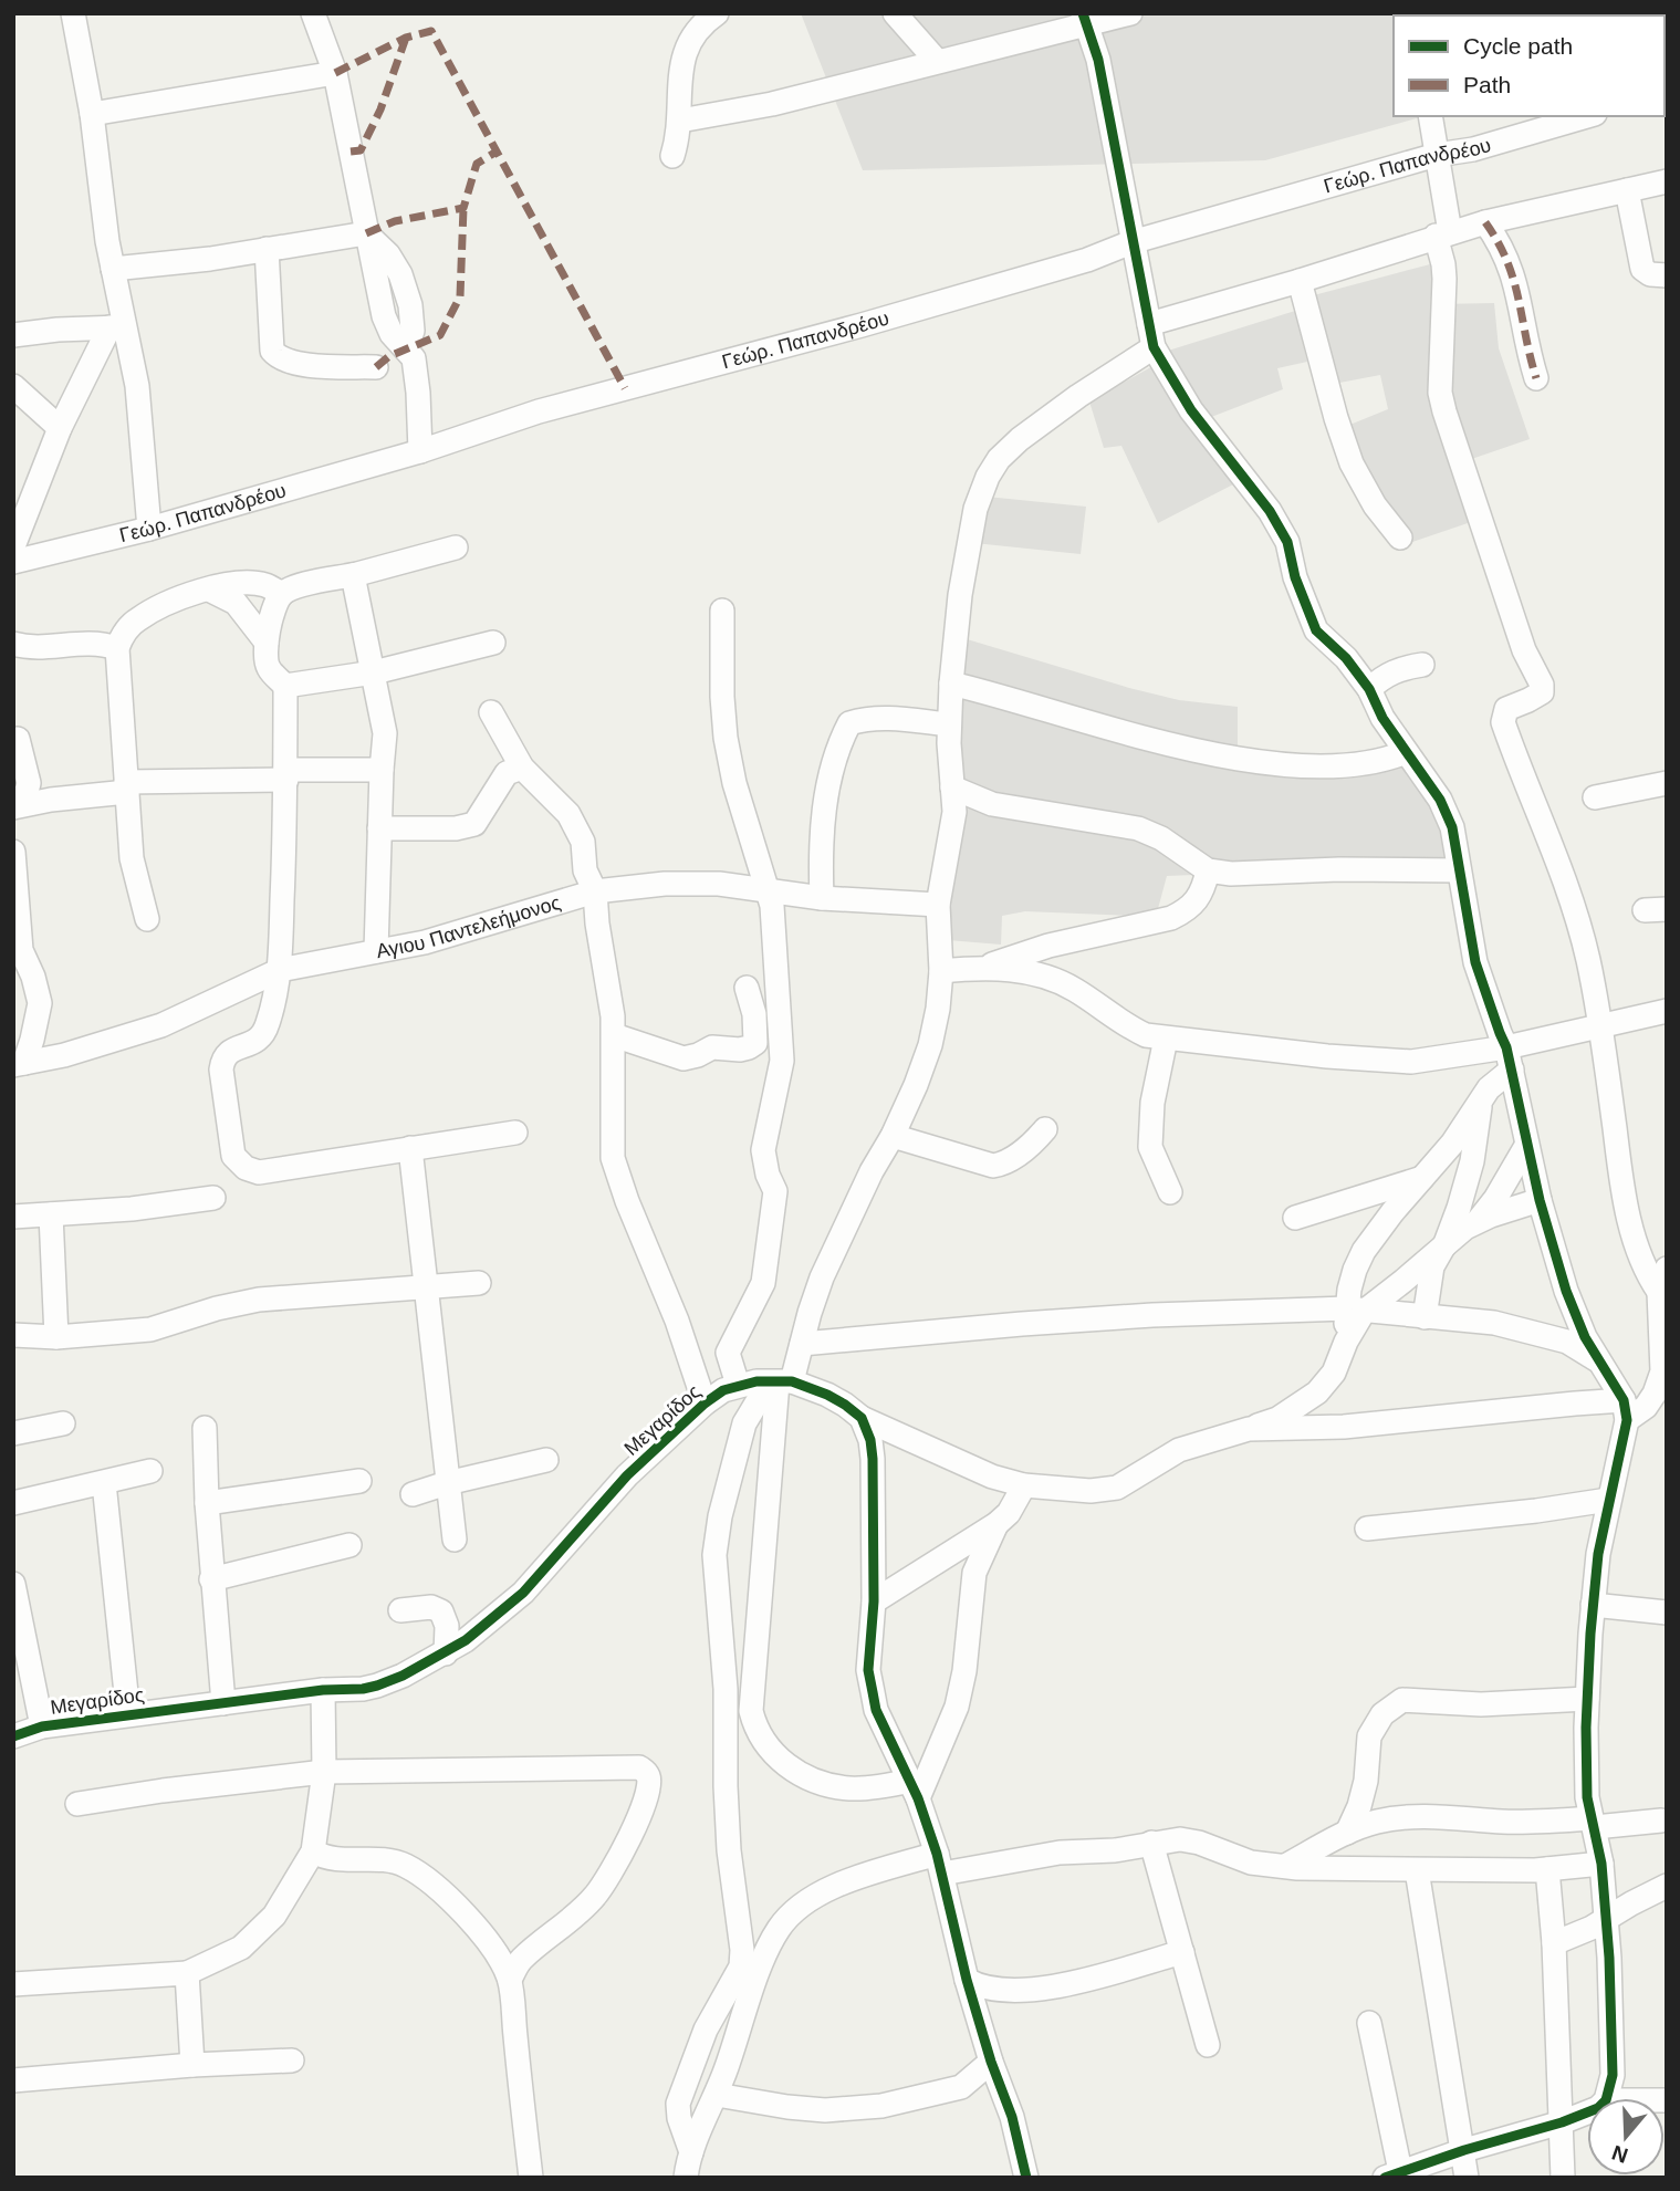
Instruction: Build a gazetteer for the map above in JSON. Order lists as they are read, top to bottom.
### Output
{
  "streets": {
    "street": ["Γεώρ. Παπανδρέου", "Αγιου Παντελεήμονος", "Μεγαρίδος"]
  },
  "legend": ["Cycle path", "Path"],
  "north": "bottom"
}
